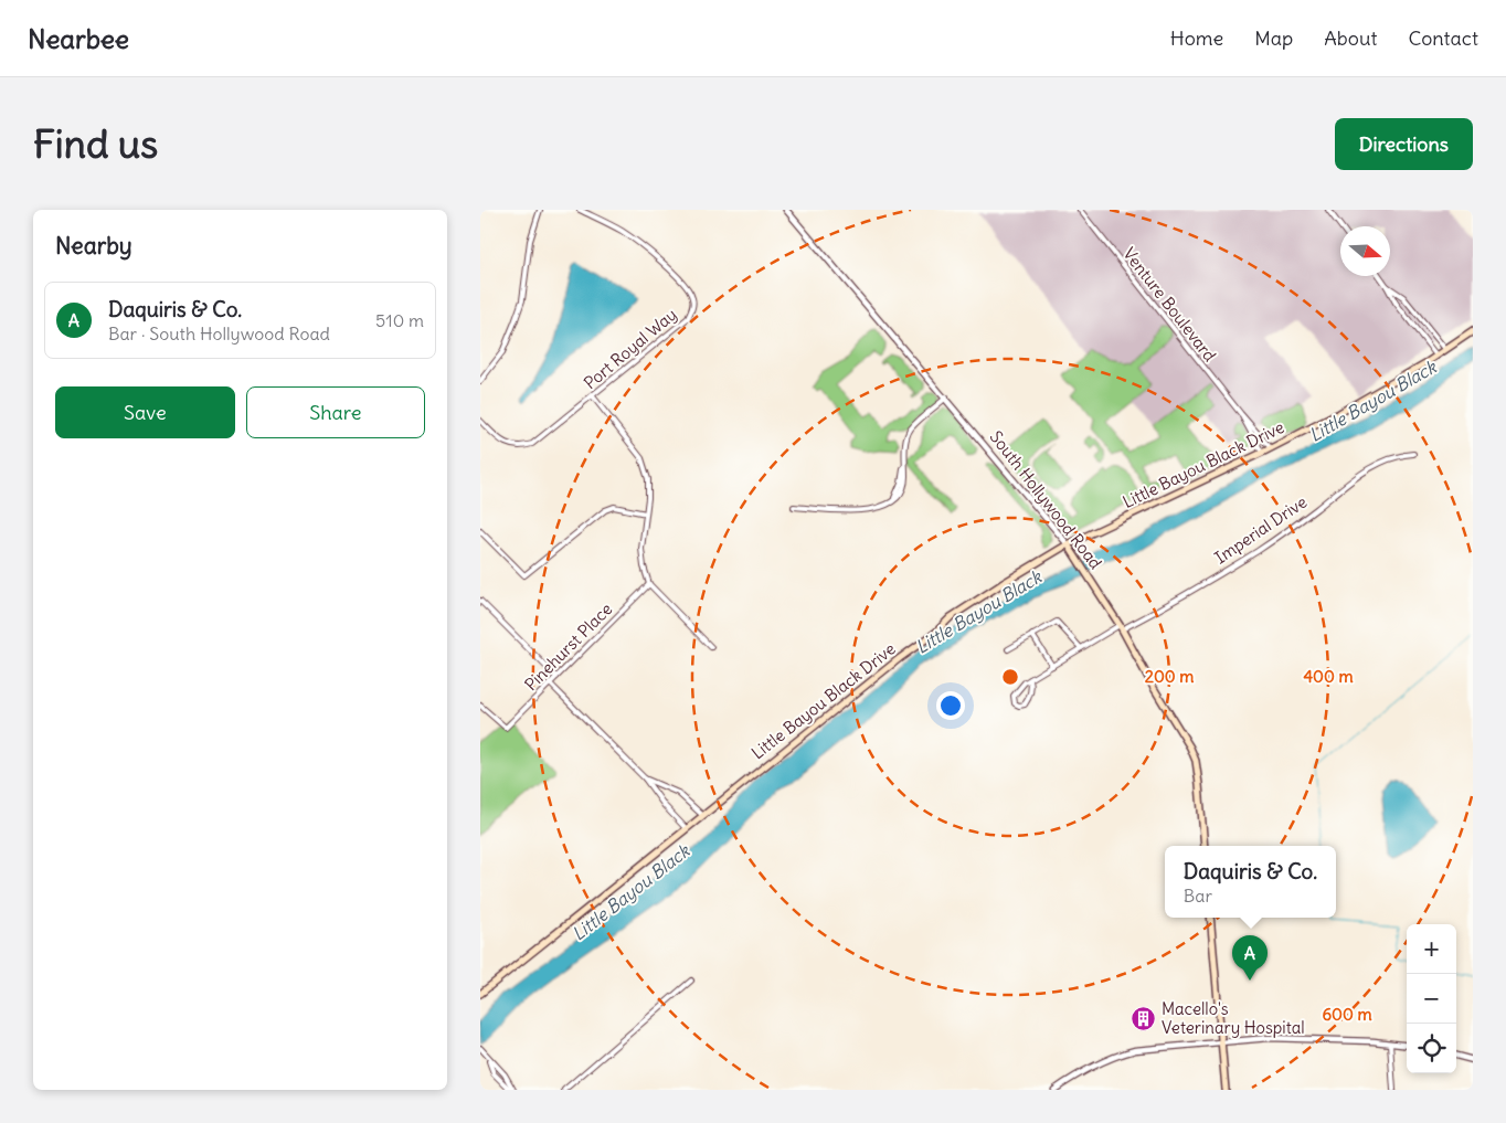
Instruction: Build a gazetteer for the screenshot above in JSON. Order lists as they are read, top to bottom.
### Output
{
  "streets": {
    "main road": ["Little Bayou Black Drive", "South Hollywood Road"],
    "street": [
      "Venture Boulevard",
      "Port Royal Way",
      "Imperial Drive",
      "Pinehurst Place"
    ]
  },
  "crossings": [
    ["Venture Boulevard", "Little Bayou Black Drive"],
    ["Little Bayou Black Drive", "South Hollywood Road"],
    ["South Hollywood Road", "Imperial Drive"]
  ],
  "water": ["Little Bayou Black"],
  "places": {
    "building": ["Macello's Veterinary Hospital"]
  },
  "north": "right",
  "page": {
    "header": "Nearbee",
    "nav": [
      "Home",
      "Map",
      "About",
      "Contact"
    ],
    "buttons": [
      "Directions",
      ["Save", "Share"]
    ],
    "title": "Find us",
    "heading": "Nearby",
    "list": [
      {
        "mark": "A",
        "name": "Daquiris & Co.",
        "note": "Bar · South Hollywood Road",
        "value": "510 m"
      }
    ],
    "popup": ["Daquiris & Co.", "Bar"],
    "map_buttons": ["+", "−"],
    "pins": "A"
  },
  "rings": ["200 m", "400 m", "600 m"]
}
